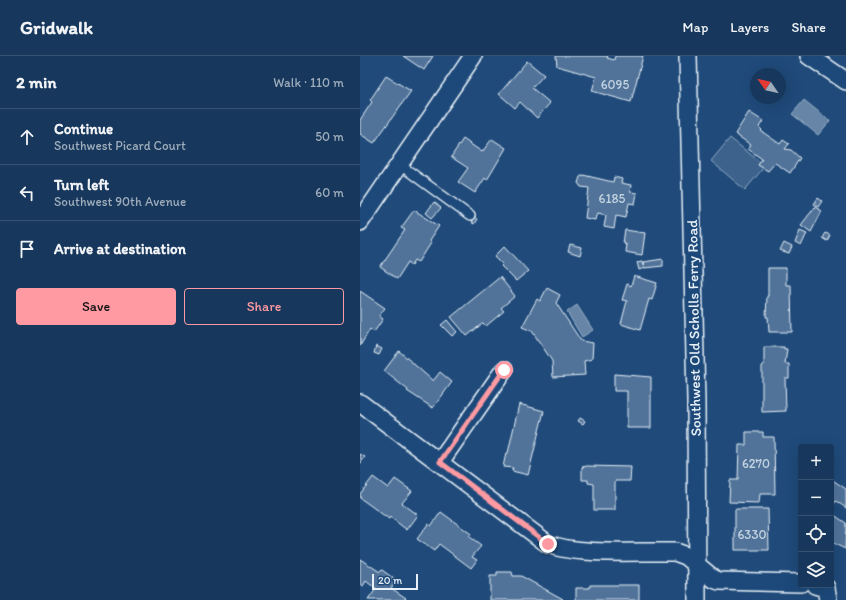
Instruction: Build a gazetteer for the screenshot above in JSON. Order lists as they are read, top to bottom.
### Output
{
  "streets": {
    "street": ["Southwest Old Scholls Ferry Road"]
  },
  "house_numbers": [
    "6095",
    "6185",
    "6270",
    "6330"
  ],
  "scale_bar": "20 m",
  "north": "top left",
  "page": {
    "header": "Gridwalk",
    "nav": ["Map", "Layers", "Share"],
    "heading": ["2 min", "Walk · 110 m"],
    "list": [
      ["Continue", "Southwest Picard Court", "50 m"],
      ["Turn left", "Southwest 90th Avenue", "60 m"],
      "Arrive at destination"
    ],
    "buttons": ["Save", "Share"],
    "map_buttons": ["+", "−"],
    "scale": "20 m"
  }
}
